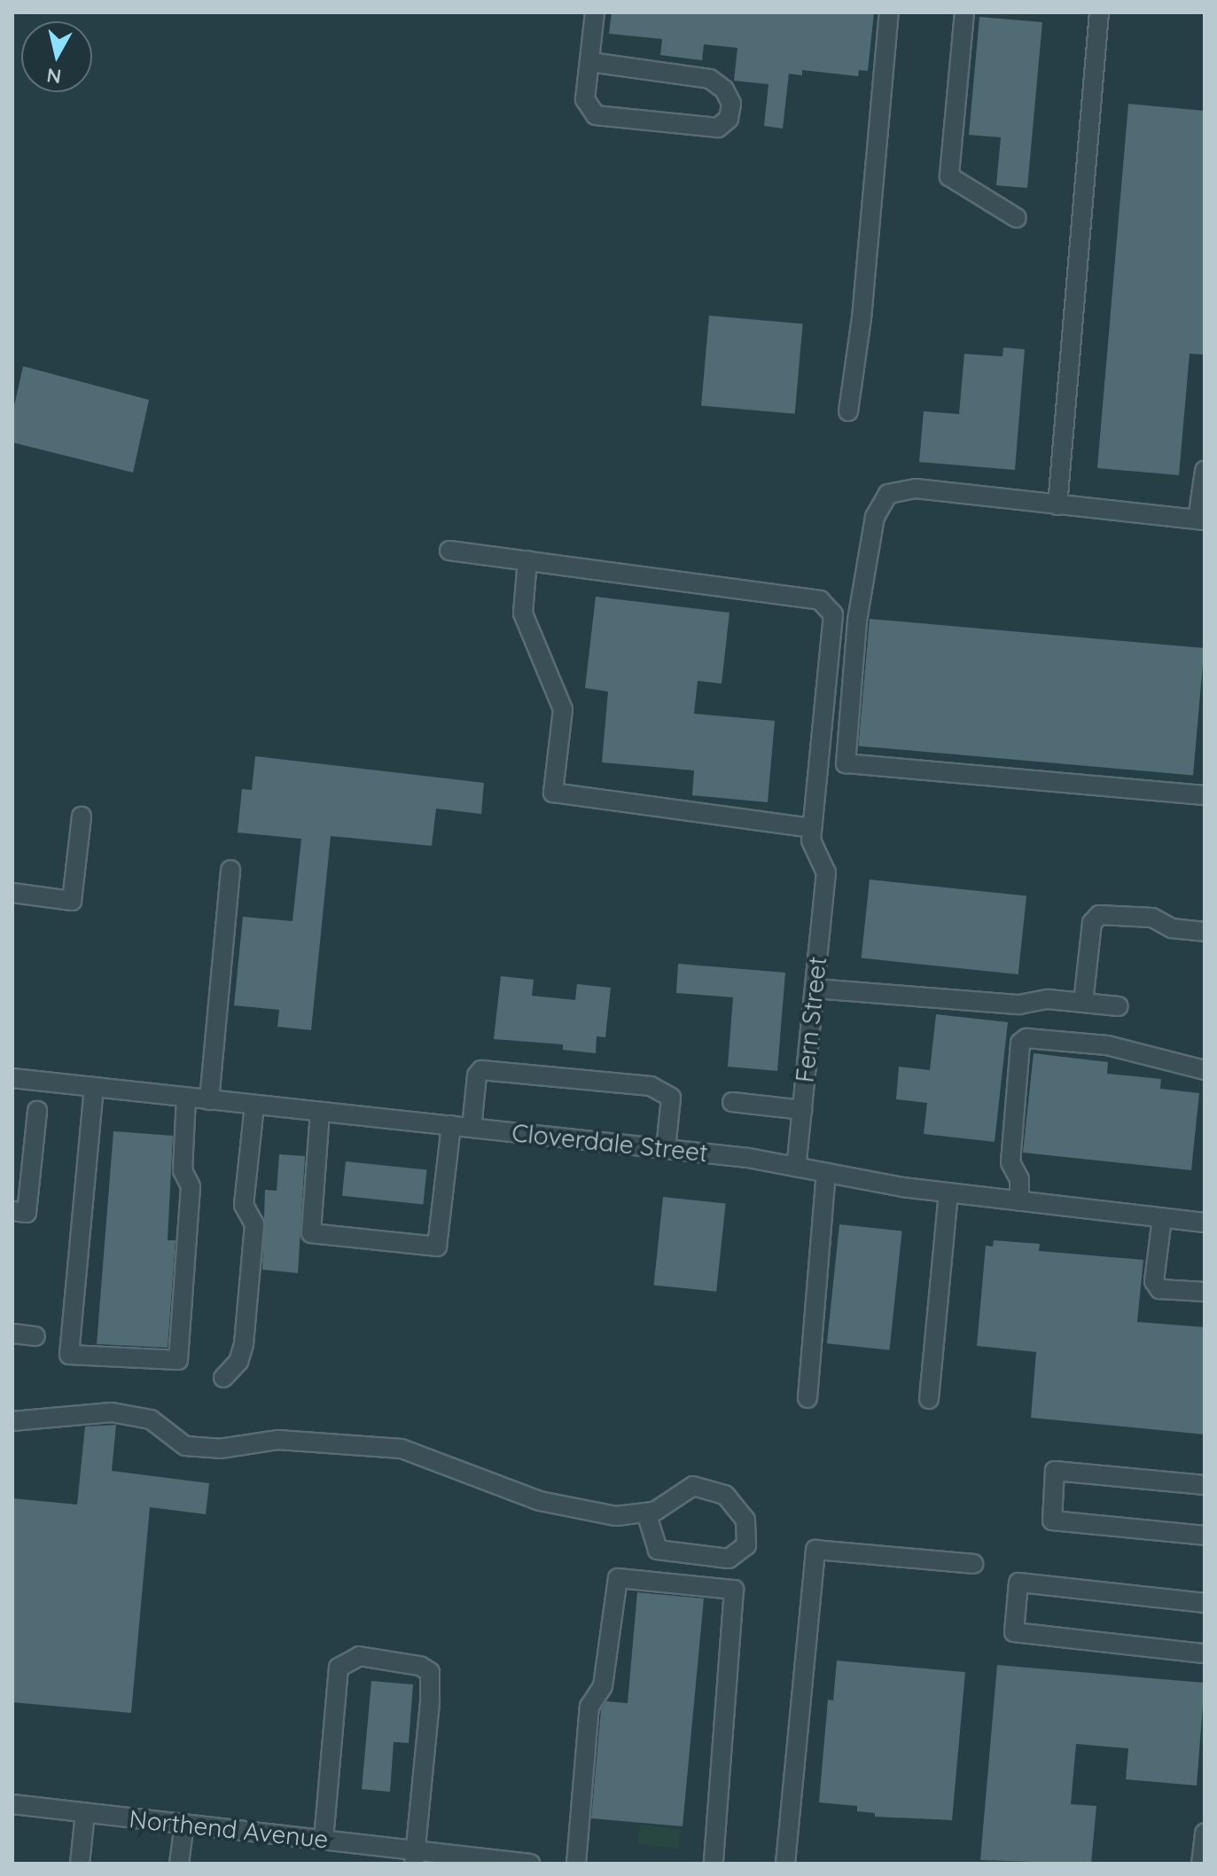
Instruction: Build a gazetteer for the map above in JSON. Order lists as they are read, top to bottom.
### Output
{
  "streets": {
    "street": ["Fern Street", "Cloverdale Street", "Northend Avenue"]
  },
  "crossings": [
    ["Fern Street", "Cloverdale Street"]
  ],
  "north": "bottom"
}
